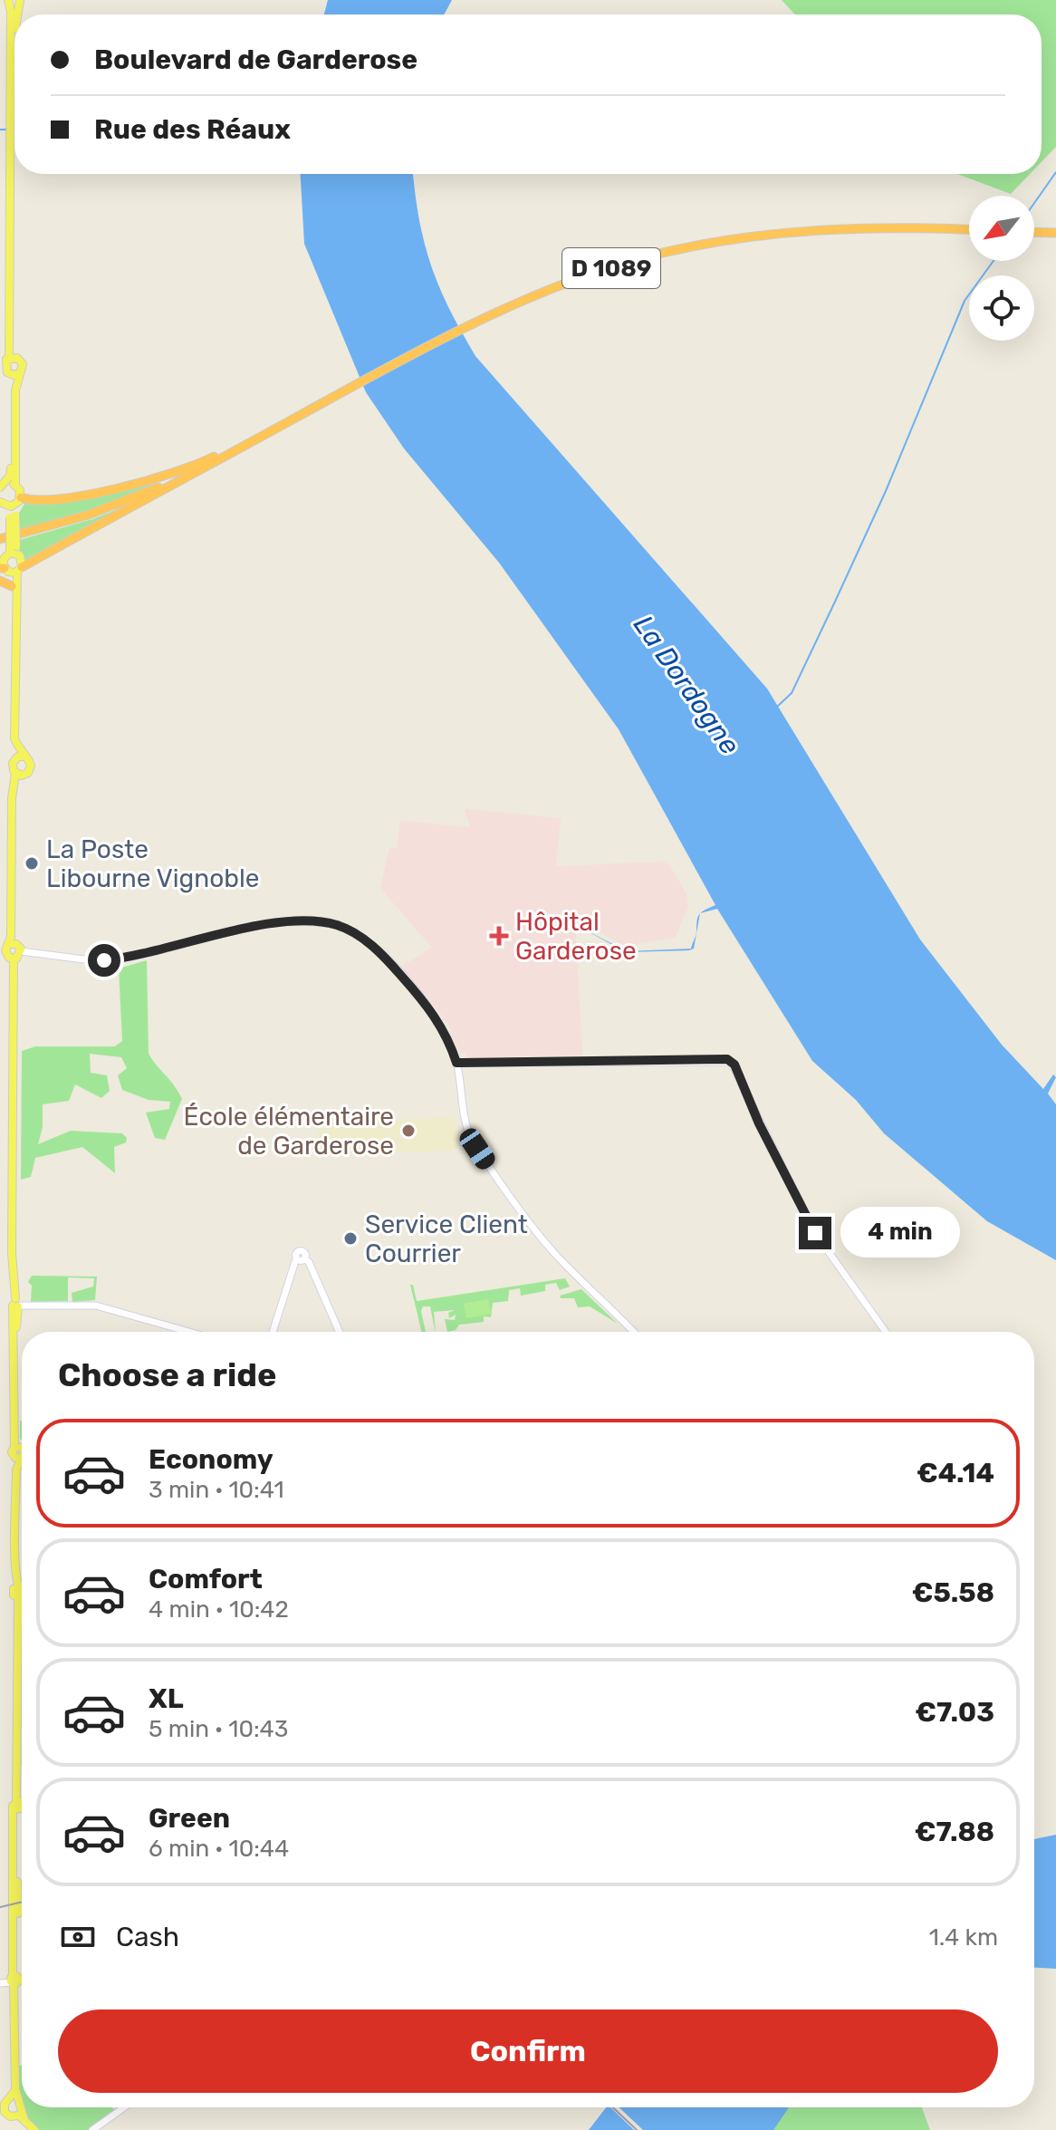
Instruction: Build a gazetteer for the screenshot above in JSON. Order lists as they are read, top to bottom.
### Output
{
  "streets": {
    "highway": ["D 1089"]
  },
  "water": ["La Dordogne"],
  "places": {
    "other": ["La Poste Libourne Vignoble", "École élémentaire de Garderose", "Service Client Courrier"],
    "health": ["Hôpital Garderose"]
  },
  "north": "bottom left",
  "page": {
    "banner": ["Boulevard de Garderose", "Rue des Réaux"],
    "bubble": "4 min",
    "heading": "Choose a ride",
    "list": [
      {
        "name": "Economy",
        "note": "3 min · 10:41",
        "value": "€4.14"
      },
      {
        "name": "Comfort",
        "note": "4 min · 10:42",
        "value": "€5.58"
      },
      {
        "name": "XL",
        "note": "5 min · 10:43",
        "value": "€7.03"
      },
      {
        "name": "Green",
        "note": "6 min · 10:44",
        "value": "€7.88"
      }
    ],
    "pay": ["Cash", "1.4 km"],
    "buttons": "Confirm"
  }
}
